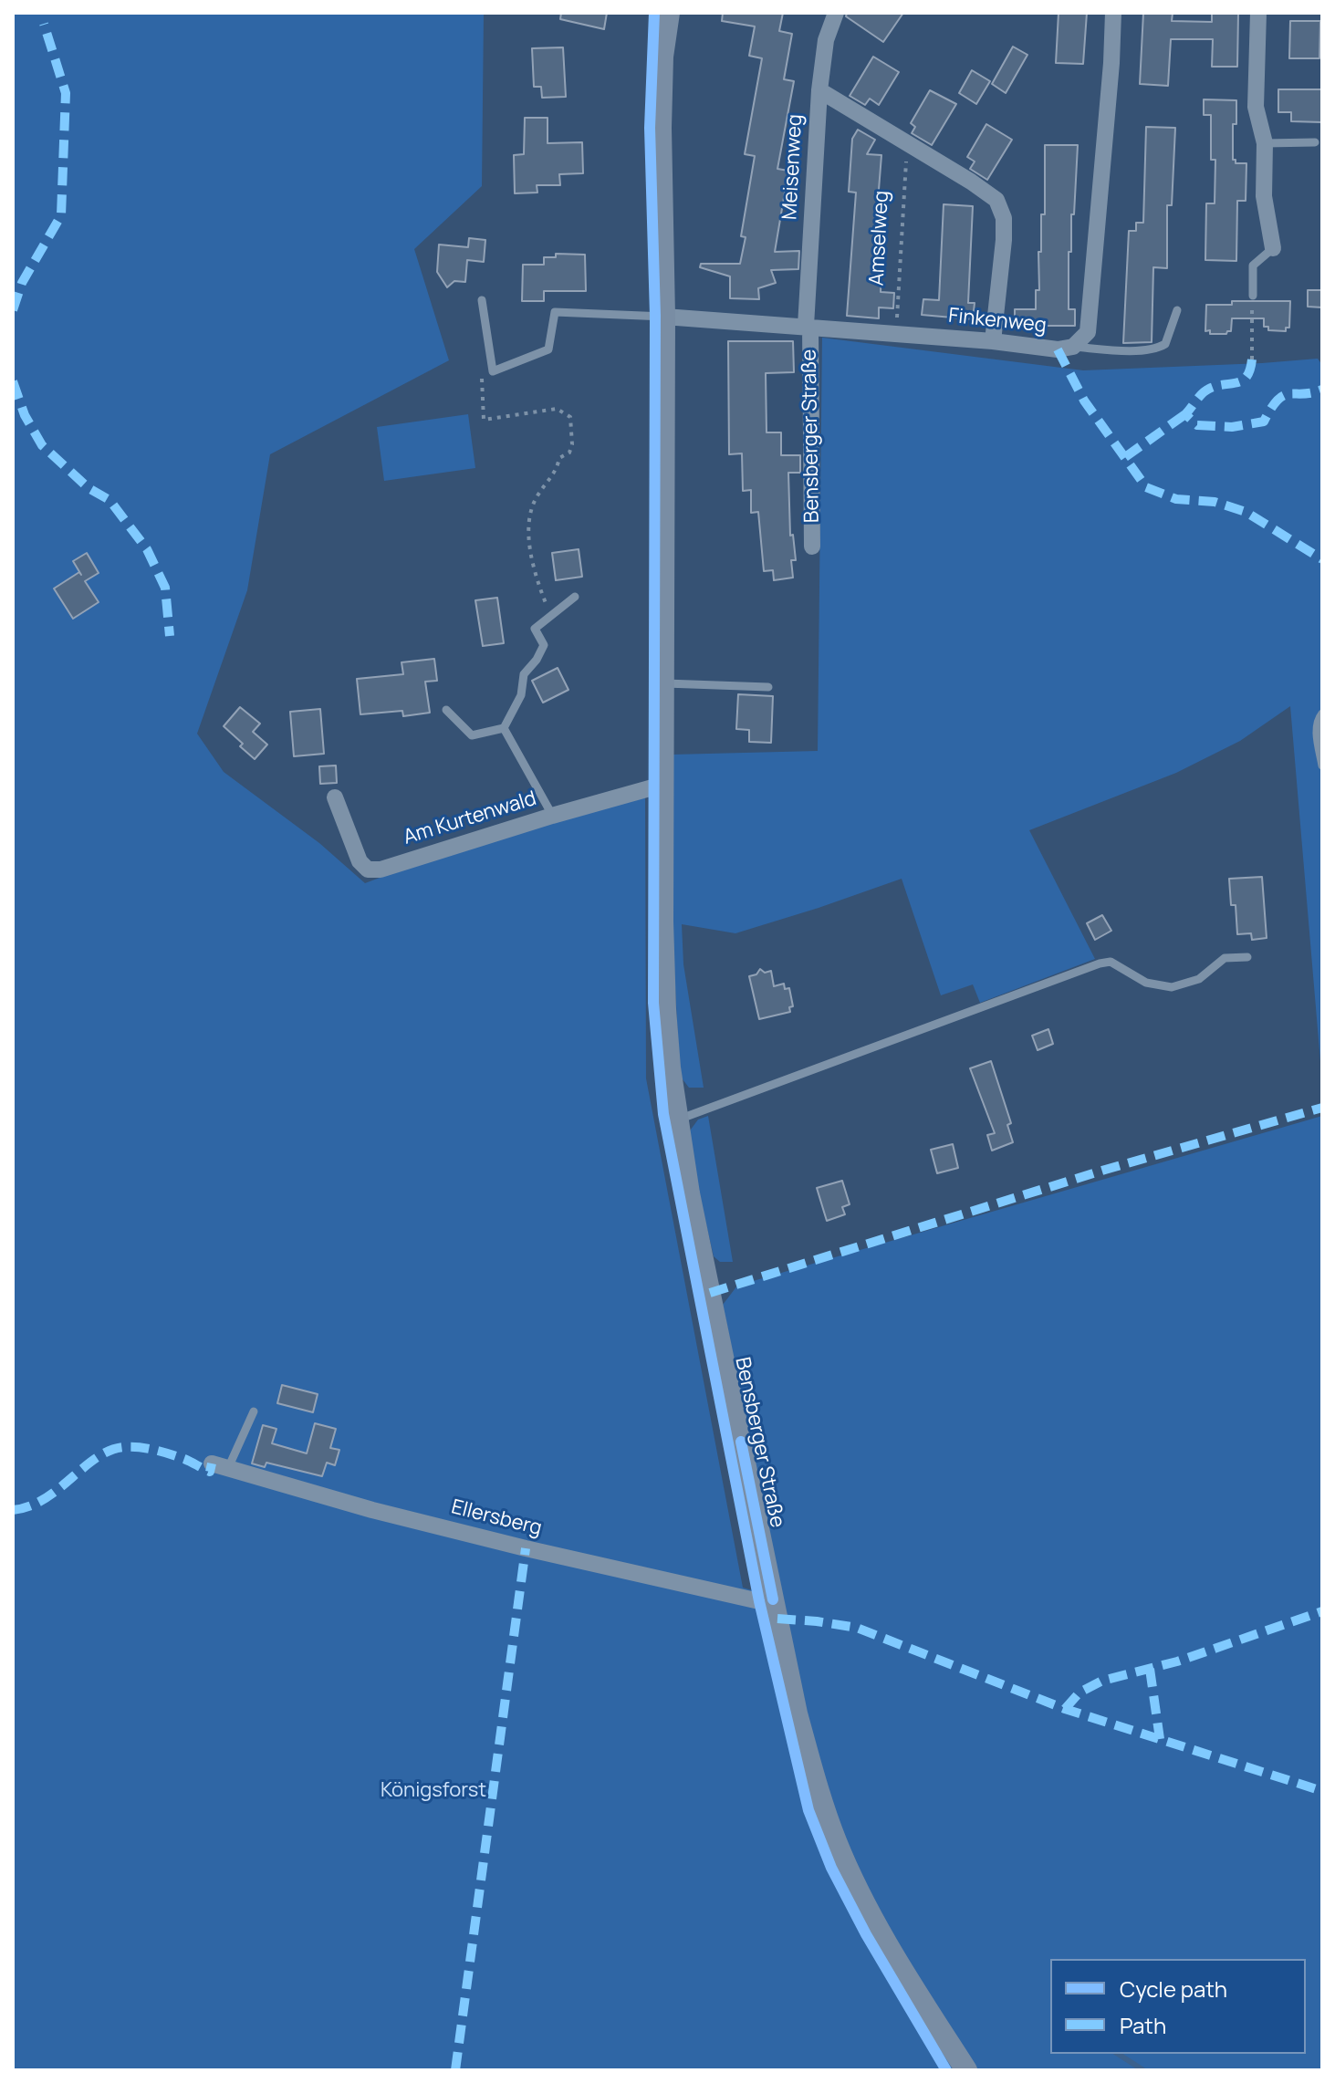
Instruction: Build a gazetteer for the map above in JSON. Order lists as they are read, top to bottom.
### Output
{
  "streets": {
    "main road": ["Bensberger Straße"],
    "street": [
      "Meisenweg",
      "Finkenweg",
      "Am Kurtenwald",
      "Ellersberg"
    ],
    "path": ["Amselweg"]
  },
  "crossings": [
    ["Meisenweg", "Finkenweg"],
    ["Meisenweg", "Bensberger Straße"],
    ["Amselweg", "Finkenweg"],
    ["Finkenweg", "Bensberger Straße"],
    ["Bensberger Straße", "Am Kurtenwald"],
    ["Bensberger Straße", "Ellersberg"]
  ],
  "parks": ["Königsforst"],
  "legend": ["Cycle path", "Path"]
}
